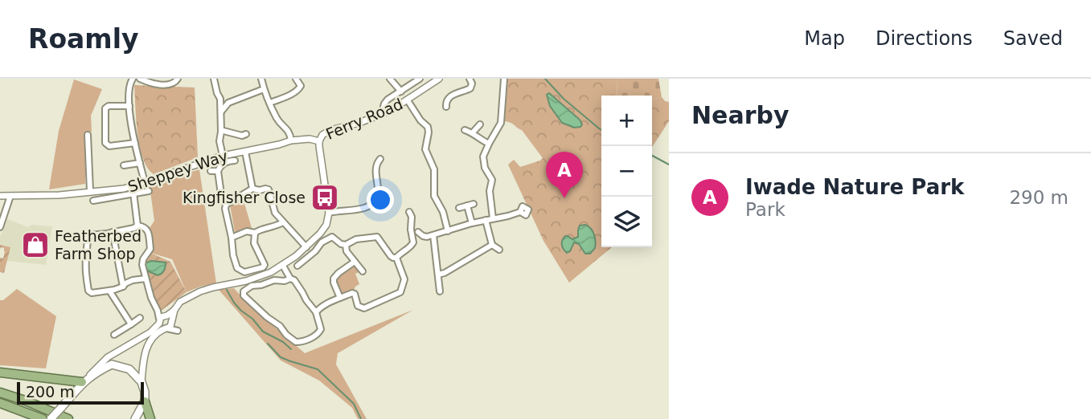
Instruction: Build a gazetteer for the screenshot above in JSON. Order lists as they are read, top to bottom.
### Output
{
  "streets": {
    "street": ["Ferry Road", "Sheppey Way"]
  },
  "crossings": [
    ["Ferry Road", "Sheppey Way"]
  ],
  "places": {
    "bus stop": ["Kingfisher Close"],
    "shop": ["Featherbed Farm Shop"]
  },
  "scale_bar": "200 m",
  "page": {
    "header": "Roamly",
    "nav": ["Map", "Directions", "Saved"],
    "heading": "Nearby",
    "map_buttons": ["+", "−"],
    "pins": "A",
    "list": [
      {
        "mark": "A",
        "name": "Iwade Nature Park",
        "note": "Park",
        "value": "290 m"
      }
    ],
    "scale": "200 m"
  }
}
